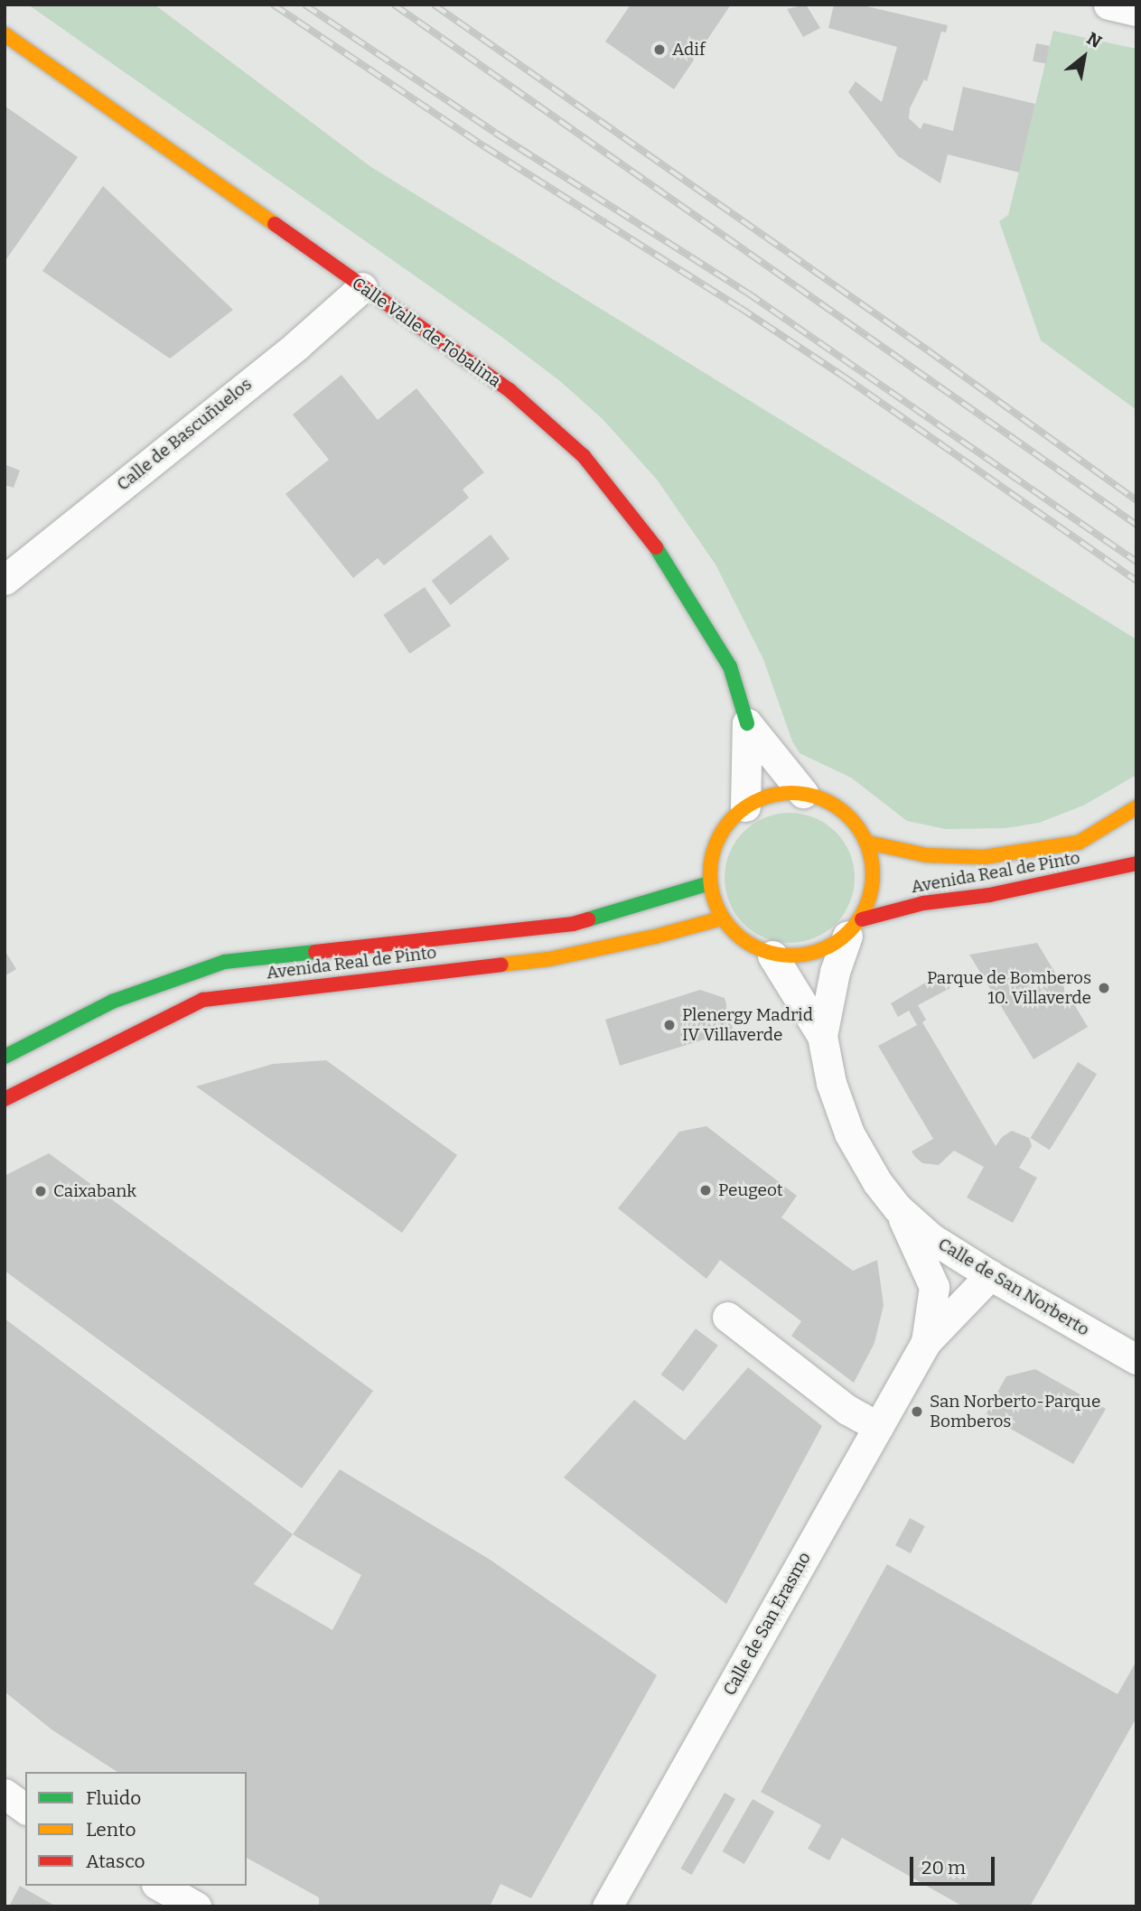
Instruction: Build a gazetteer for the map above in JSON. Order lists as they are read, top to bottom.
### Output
{
  "streets": {
    "main road": ["Calle Valle de Tobalina", "Avenida Real de Pinto"],
    "street": ["Calle de Bascuñuelos", "Calle de San Norberto", "Calle de San Erasmo"]
  },
  "crossings": [
    ["Calle Valle de Tobalina", "Calle de Bascuñuelos"],
    ["Calle Valle de Tobalina", "Avenida Real de Pinto"],
    ["Calle Valle de Tobalina", "Calle de San Norberto"],
    ["Avenida Real de Pinto", "Calle de San Norberto"],
    ["Calle de San Norberto", "Calle de San Erasmo"]
  ],
  "places": [
    "Adif",
    "Parque de Bomberos 10. Villaverde",
    "Plenergy Madrid IV Villaverde",
    "Peugeot",
    "Caixabank",
    "San Norberto-Parque Bomberos"
  ],
  "legend": ["Fluido", "Lento", "Atasco"],
  "scale_bar": "20 m",
  "north": "top right"
}
